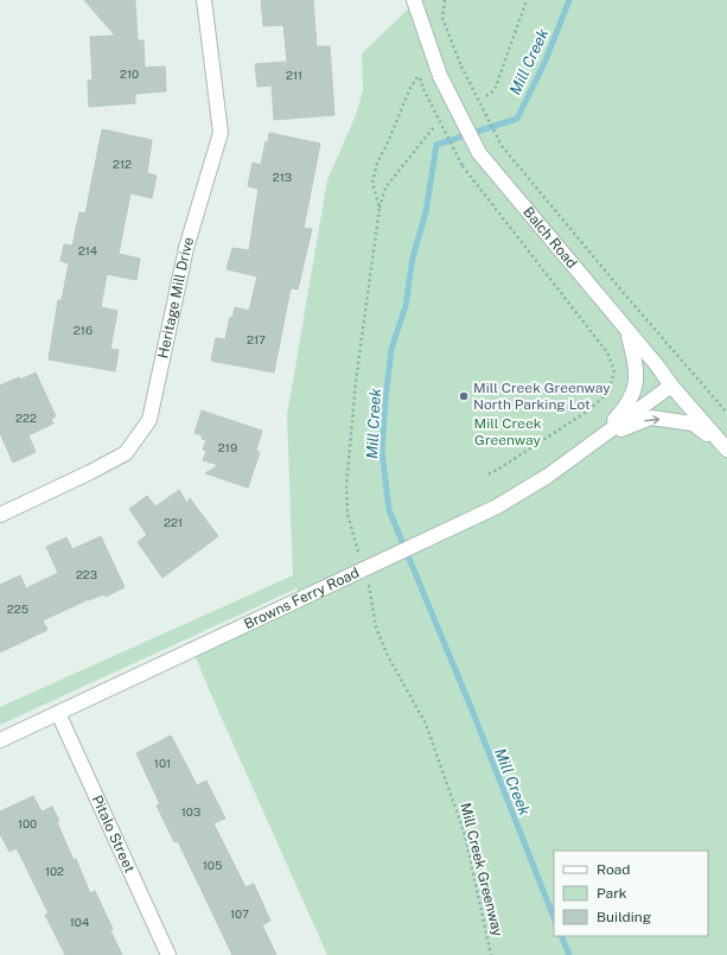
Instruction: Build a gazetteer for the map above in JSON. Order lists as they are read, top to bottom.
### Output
{
  "streets": {
    "street": [
      "Balch Road",
      "Heritage Mill Drive",
      "Browns Ferry Road",
      "Pitalo Street"
    ],
    "path": ["Mill Creek Greenway"]
  },
  "crossings": [
    ["Balch Road", "Browns Ferry Road"],
    ["Browns Ferry Road", "Pitalo Street"]
  ],
  "water": ["Mill Creek"],
  "parks": ["Mill Creek Greenway"],
  "places": ["Mill Creek Greenway North Parking Lot"],
  "house_numbers": [
    "210",
    "211",
    "212",
    "213",
    "214",
    "216",
    "217",
    "222",
    "219",
    "221",
    "223",
    "225",
    "101",
    "103",
    "100",
    "105",
    "102",
    "107",
    "104"
  ],
  "legend": ["Road", "Park", "Building"]
}
